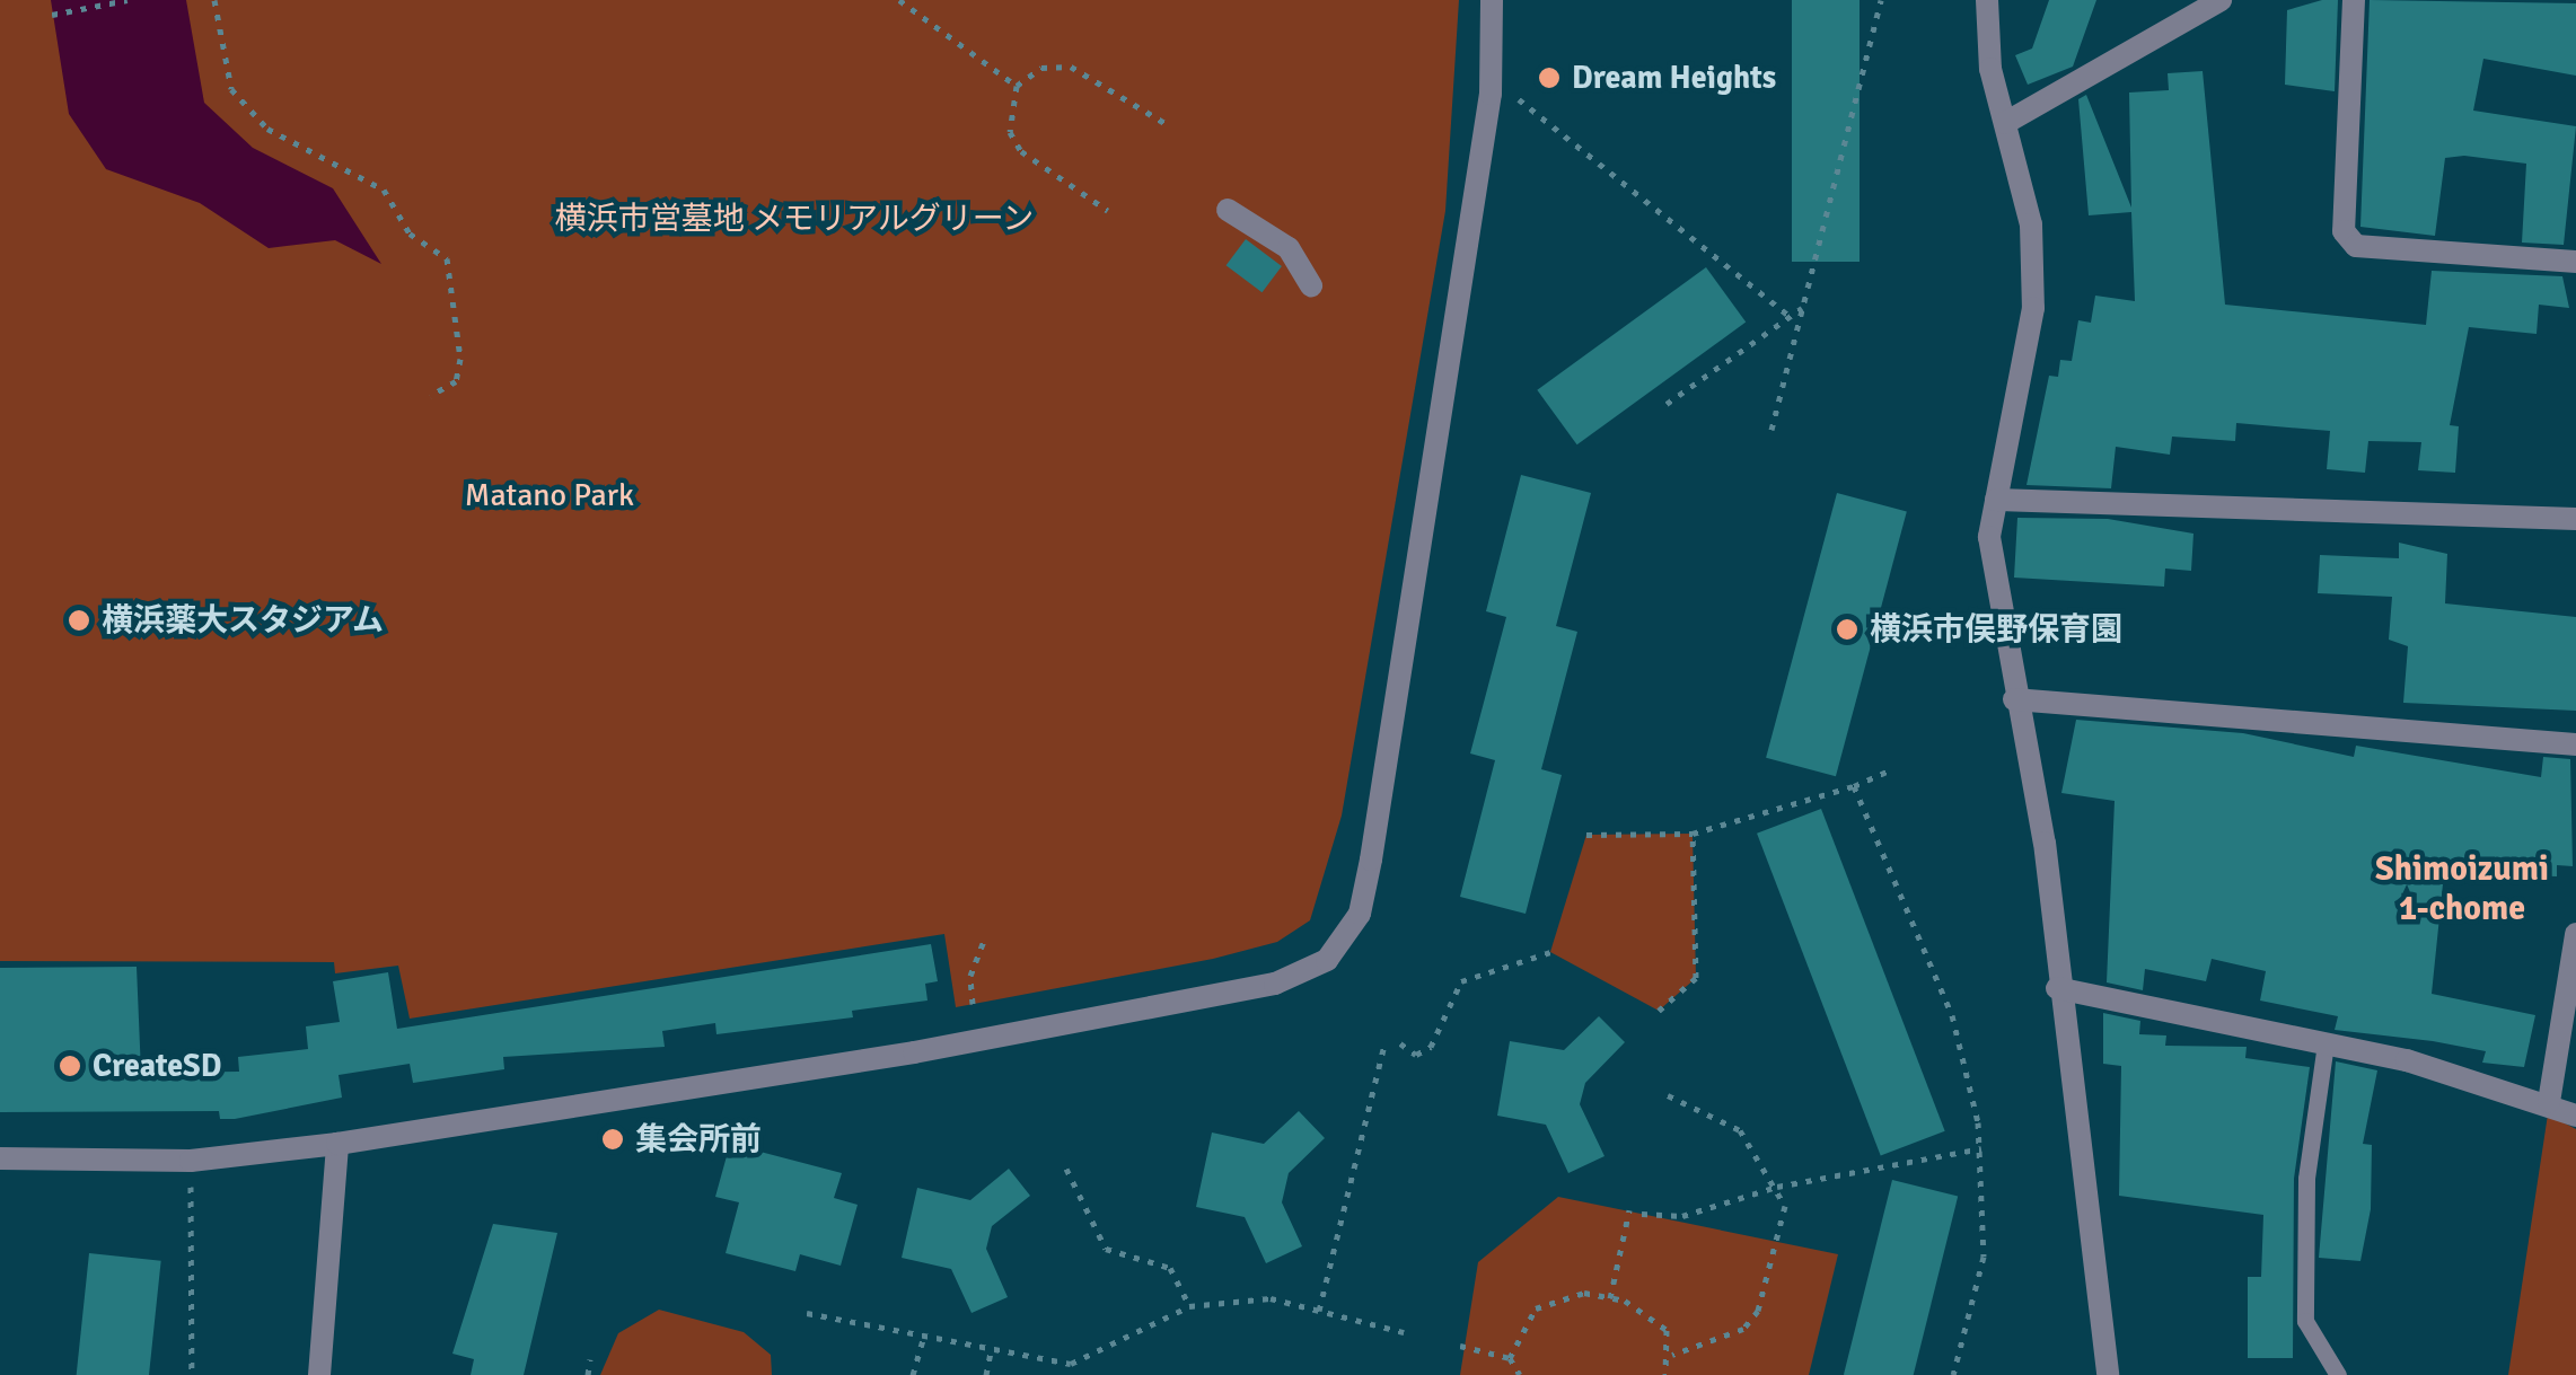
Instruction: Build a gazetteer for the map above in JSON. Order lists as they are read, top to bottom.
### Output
{
  "districts": ["Shimoizumi 1-chome"],
  "parks": ["横浜市営墓地 メモリアルグリーン", "Matano Park"],
  "places": [
    "Dream Heights",
    "横浜薬大スタジアム",
    "横浜市俣野保育園",
    "CreateSD",
    "集会所前"
  ]
}
